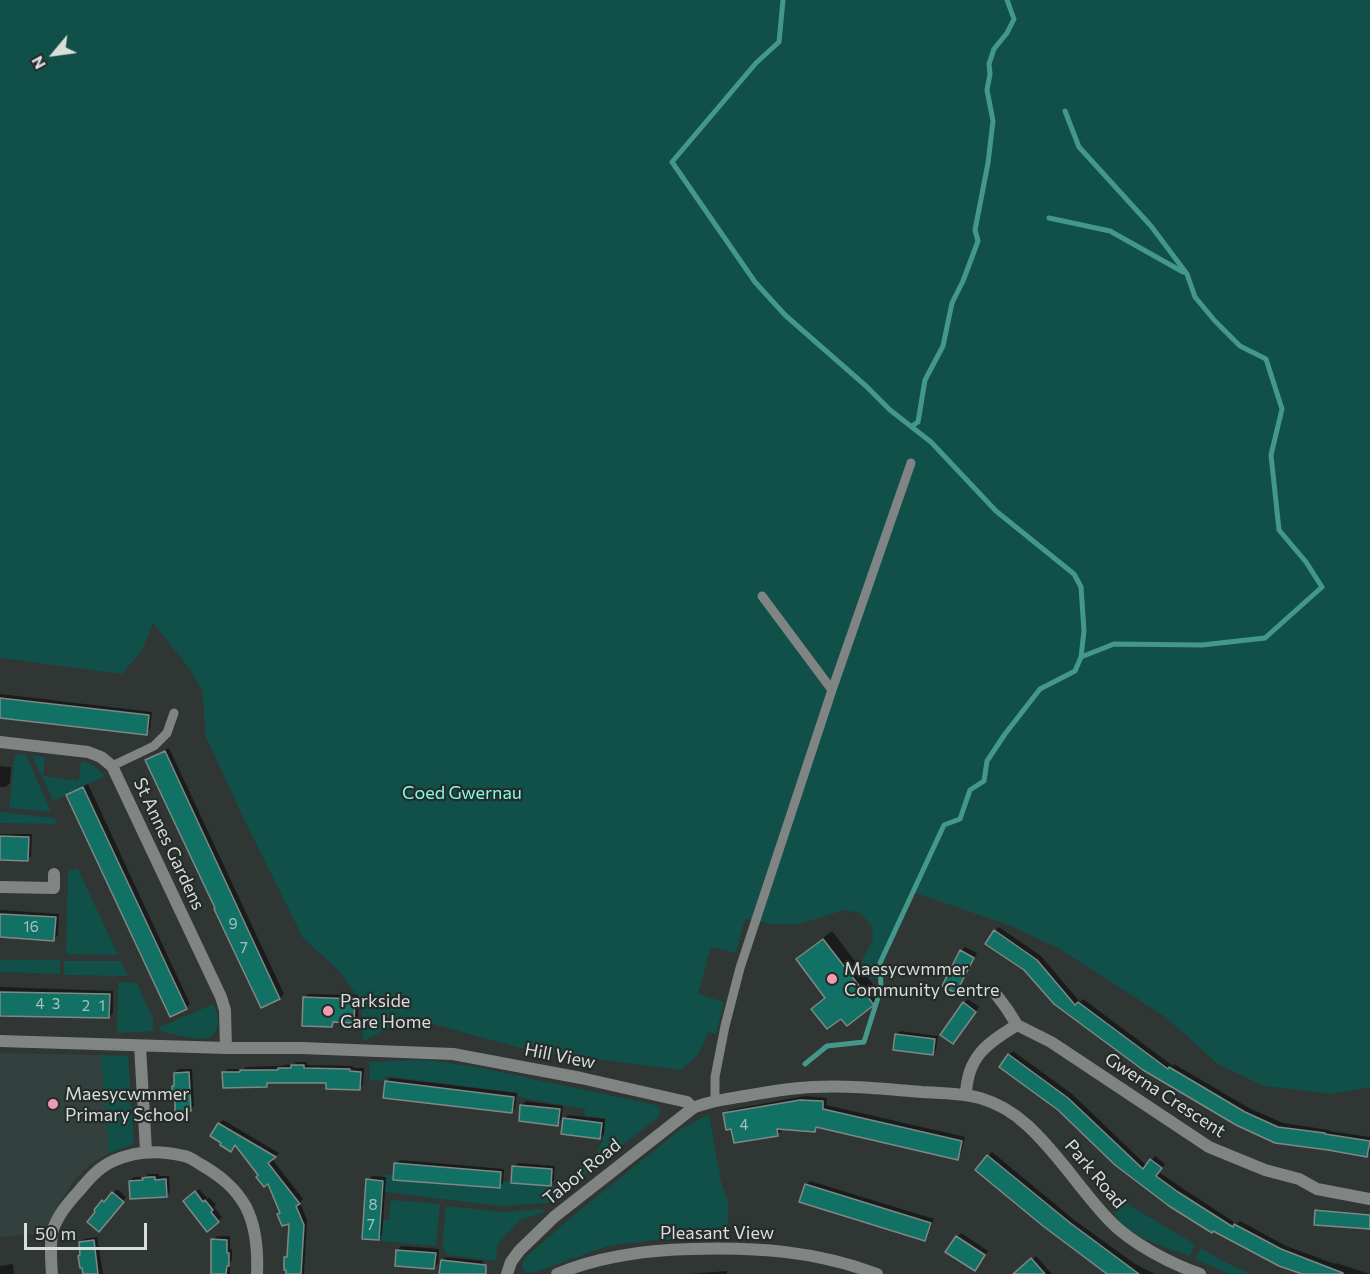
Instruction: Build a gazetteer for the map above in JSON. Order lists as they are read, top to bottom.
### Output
{
  "streets": {
    "street": [
      "St Annes Gardens",
      "Hill View",
      "Gwerna Crescent",
      "Tabor Road",
      "Park Road",
      "Pleasant View"
    ]
  },
  "crossings": [
    ["St Annes Gardens", "Hill View"],
    ["Hill View", "Tabor Road"]
  ],
  "parks": ["Coed Gwernau"],
  "places": ["Maesycwmmer Community Centre", "Parkside Care Home", "Maesycwmmer Primary School"],
  "house_numbers": [
    "9",
    "16",
    "7",
    "4",
    "3",
    "2",
    "1",
    "4",
    "8",
    "7"
  ],
  "scale_bar": "50 m",
  "north": "bottom left"
}
